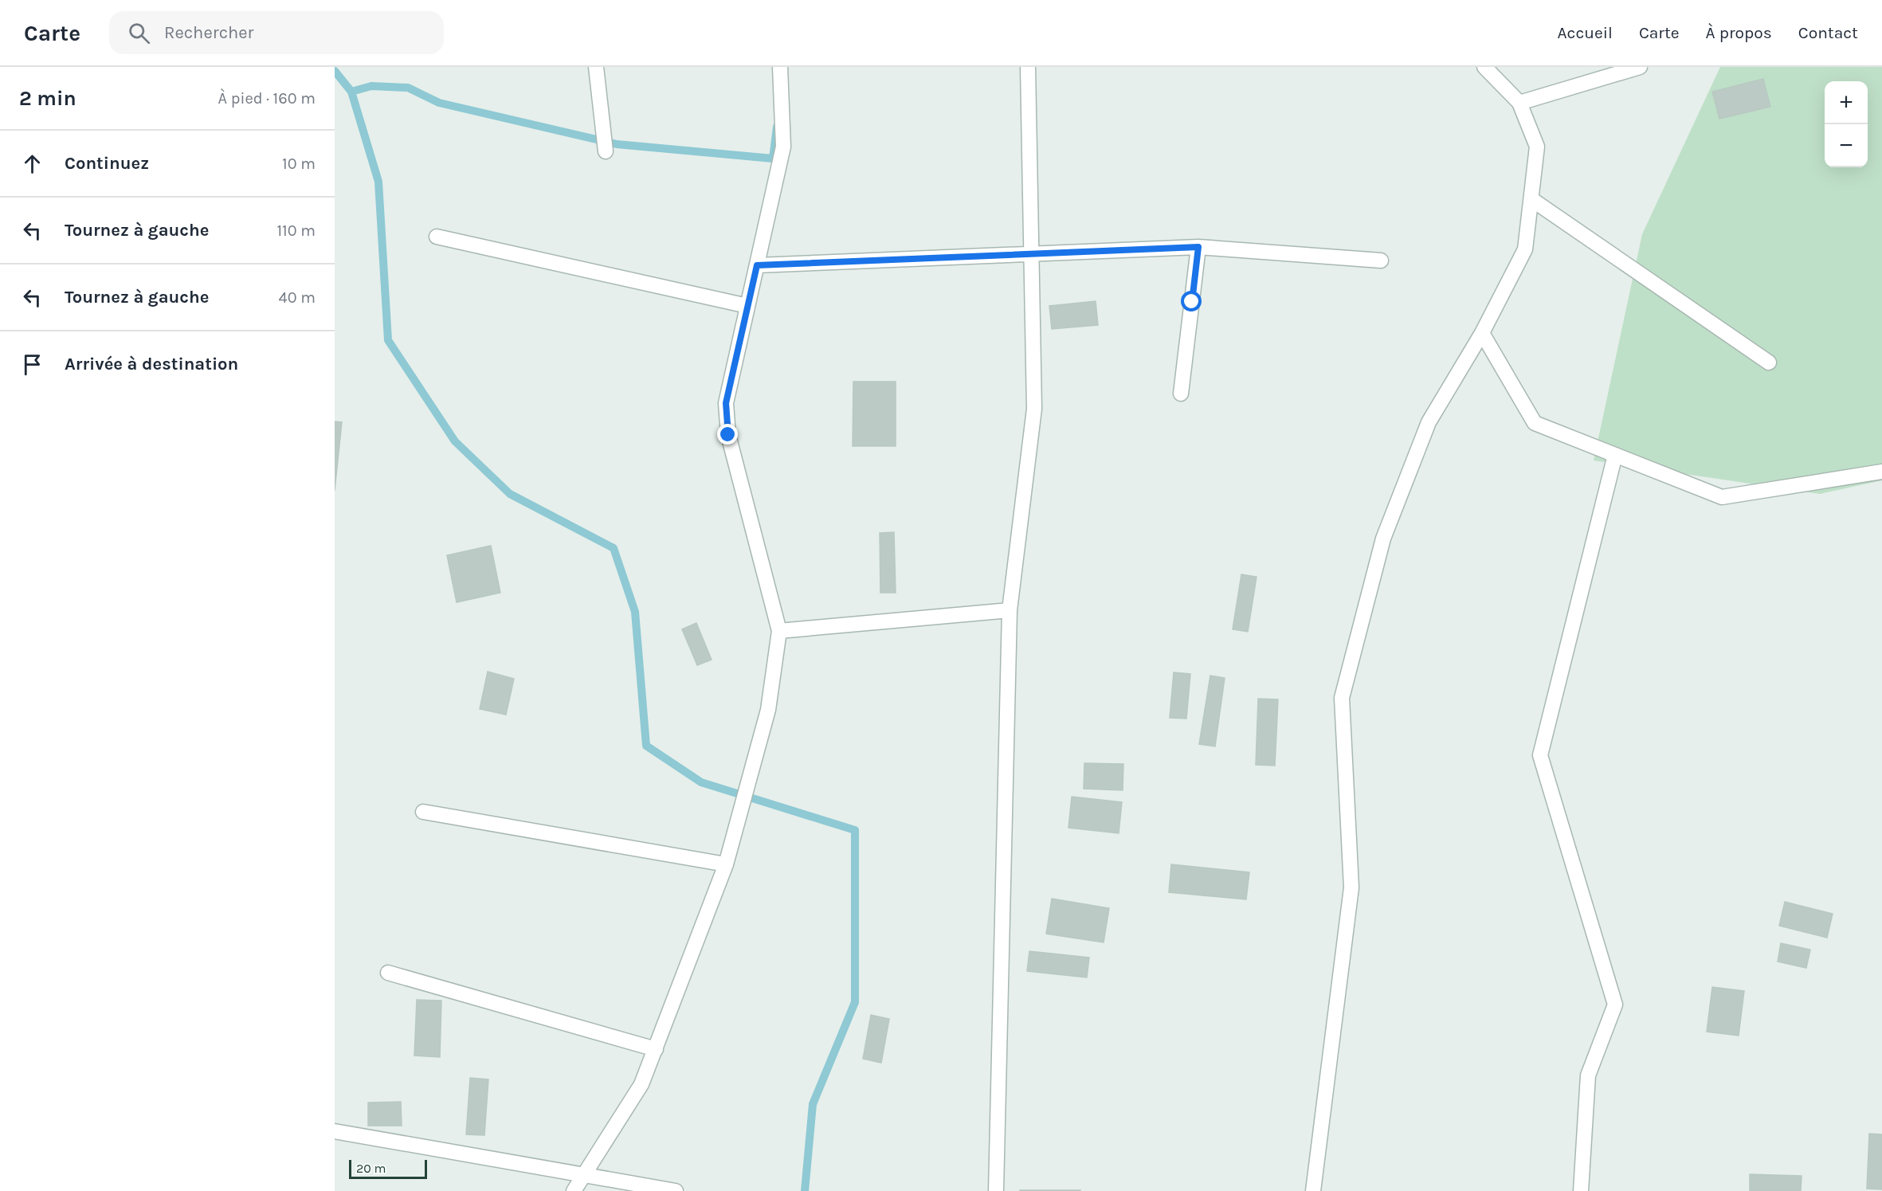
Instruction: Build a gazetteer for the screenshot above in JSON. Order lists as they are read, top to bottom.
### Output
{
  "scale_bar": "20 m",
  "page": {
    "header": "Carte",
    "search": "Rechercher",
    "nav": [
      "Accueil",
      "Carte",
      "À propos",
      "Contact"
    ],
    "heading": ["2 min", "À pied · 160 m"],
    "map_buttons": ["+", "−"],
    "list": [
      ["Continuez", "10 m"],
      ["Tournez à gauche", "110 m"],
      ["Tournez à gauche", "40 m"],
      "Arrivée à destination"
    ],
    "scale": "20 m"
  }
}
